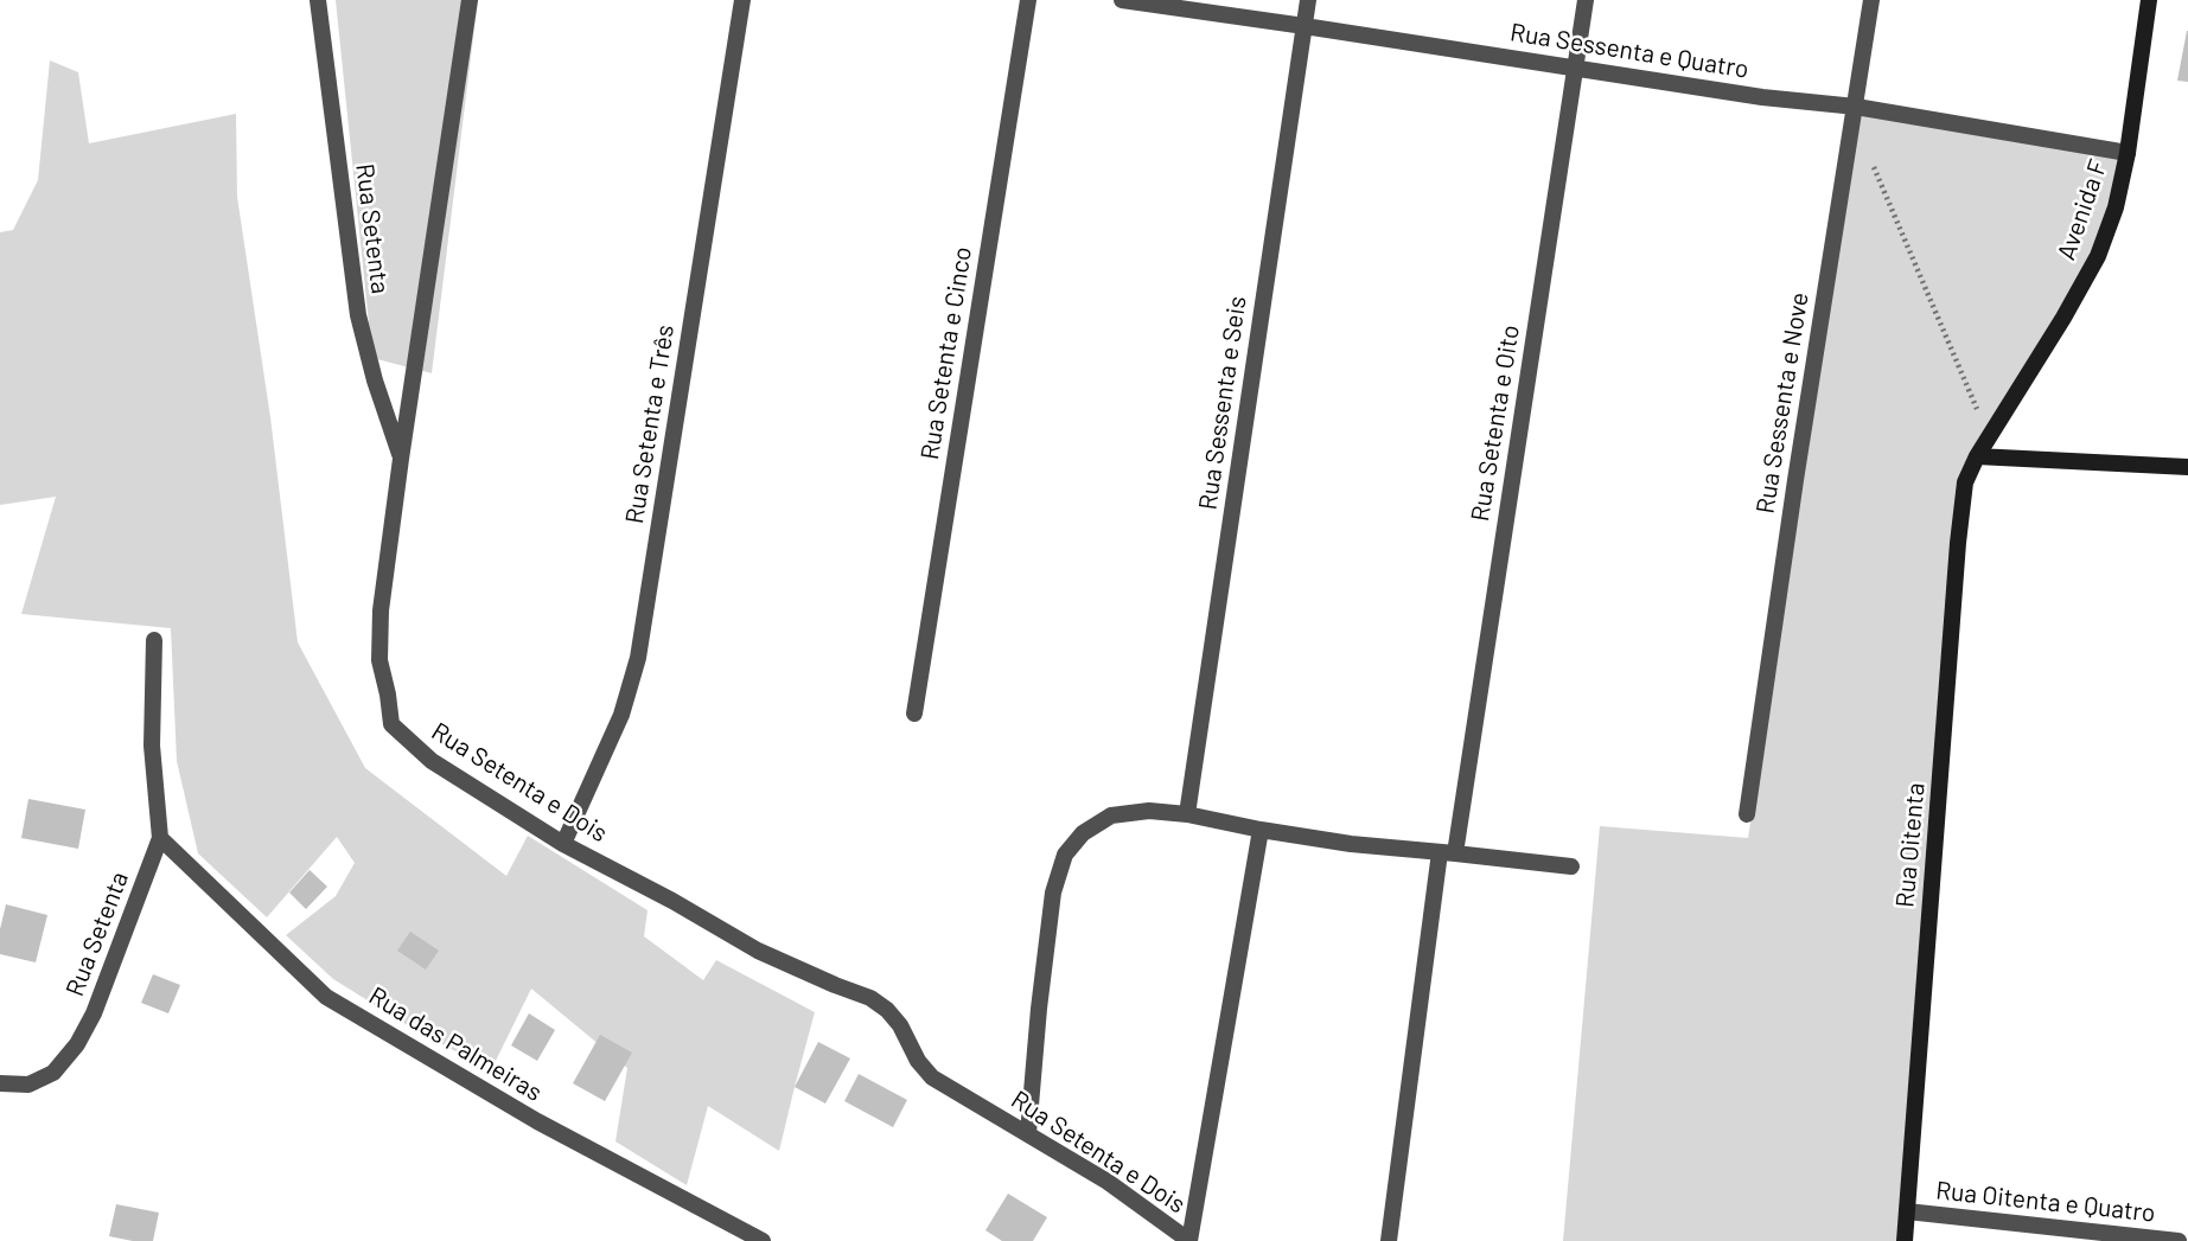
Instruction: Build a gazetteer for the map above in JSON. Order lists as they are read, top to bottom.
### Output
{
  "streets": {
    "street": [
      "Rua Sessenta e Quatro",
      "Avenida F",
      "Rua Setenta",
      "Rua Setenta e Cinco",
      "Rua Sessenta e Seis",
      "Rua Sessenta e Nove",
      "Rua Setenta e Oito",
      "Rua Setenta e Três",
      "Rua Setenta e Dois",
      "Rua Oitenta",
      "Rua das Palmeiras",
      "Rua Oitenta e Quatro"
    ]
  },
  "crossings": [
    ["Rua Sessenta e Quatro", "Avenida F"],
    ["Rua Sessenta e Quatro", "Rua Sessenta e Seis"],
    ["Rua Sessenta e Quatro", "Rua Sessenta e Nove"],
    ["Rua Sessenta e Quatro", "Rua Setenta e Oito"],
    ["Avenida F", "Rua Oitenta"],
    ["Rua Setenta", "Rua Setenta e Dois"],
    ["Rua Setenta", "Rua das Palmeiras"],
    ["Rua Setenta e Três", "Rua Setenta e Dois"],
    ["Rua Oitenta", "Rua Oitenta e Quatro"]
  ]
}
